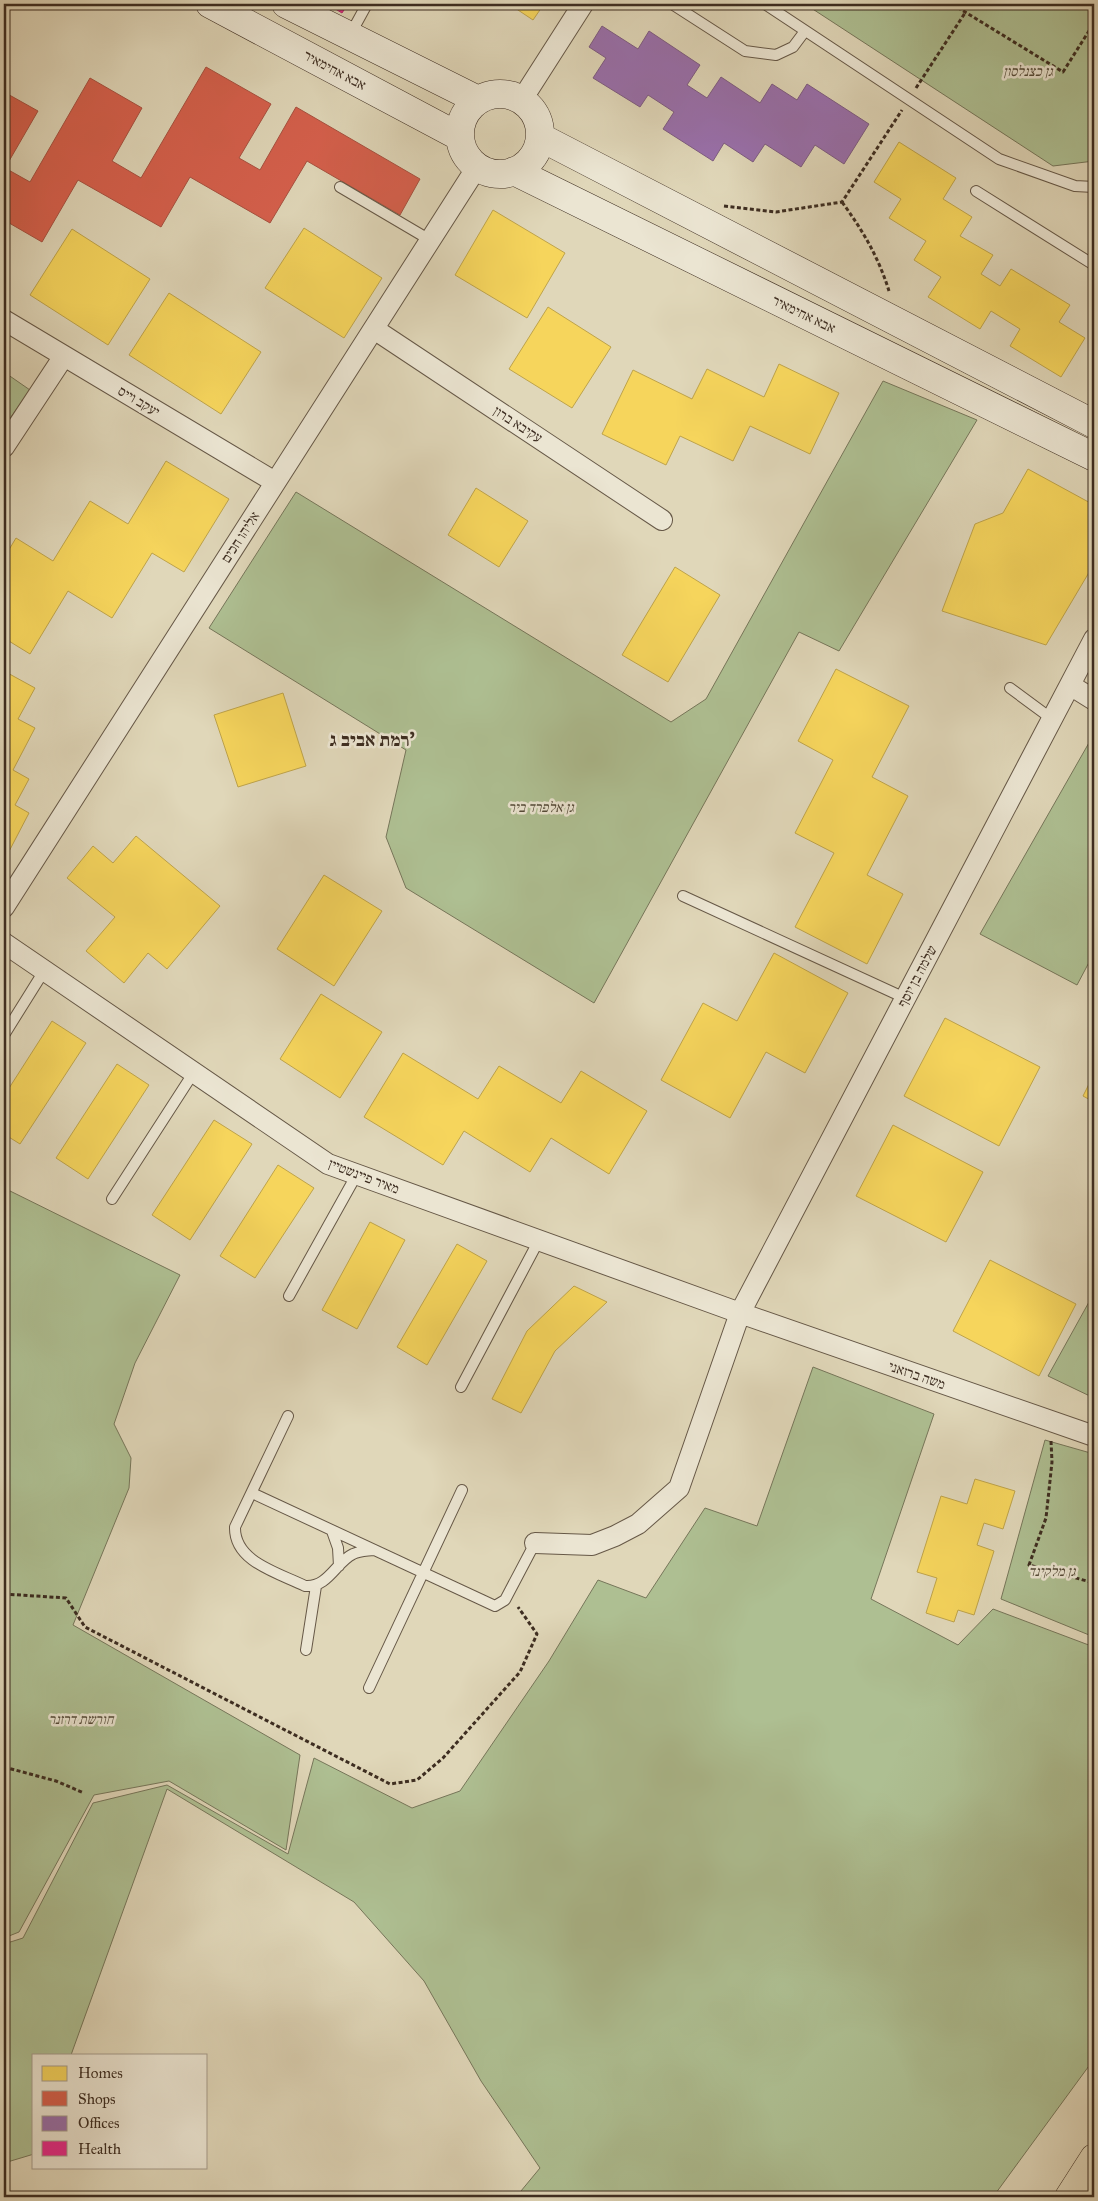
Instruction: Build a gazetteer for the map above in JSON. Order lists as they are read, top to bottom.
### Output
{
  "streets": {
    "street": [
      "אבא אחימאיר",
      "יעקב וייס",
      "עקיבא ברון",
      "אליהו חכים",
      "שלמה בן יוסף",
      "מאיר פיינשטיין",
      "משה ברזאני"
    ]
  },
  "crossings": [
    ["אבא אחימאיר", "אליהו חכים"],
    ["יעקב וייס", "אליהו חכים"],
    ["עקיבא ברון", "אליהו חכים"],
    ["שלמה בן יוסף", "מאיר פיינשטיין"],
    ["שלמה בן יוסף", "משה ברזאני"],
    ["מאיר פיינשטיין", "משה ברזאני"]
  ],
  "districts": ["רמת אביב ג'"],
  "parks": [
    "גן כצנלסון",
    "גן אלפרד ביר",
    "גן מלקינד",
    "חורשת דרזנר"
  ],
  "legend": [
    "Homes",
    "Shops",
    "Offices",
    "Health"
  ]
}
